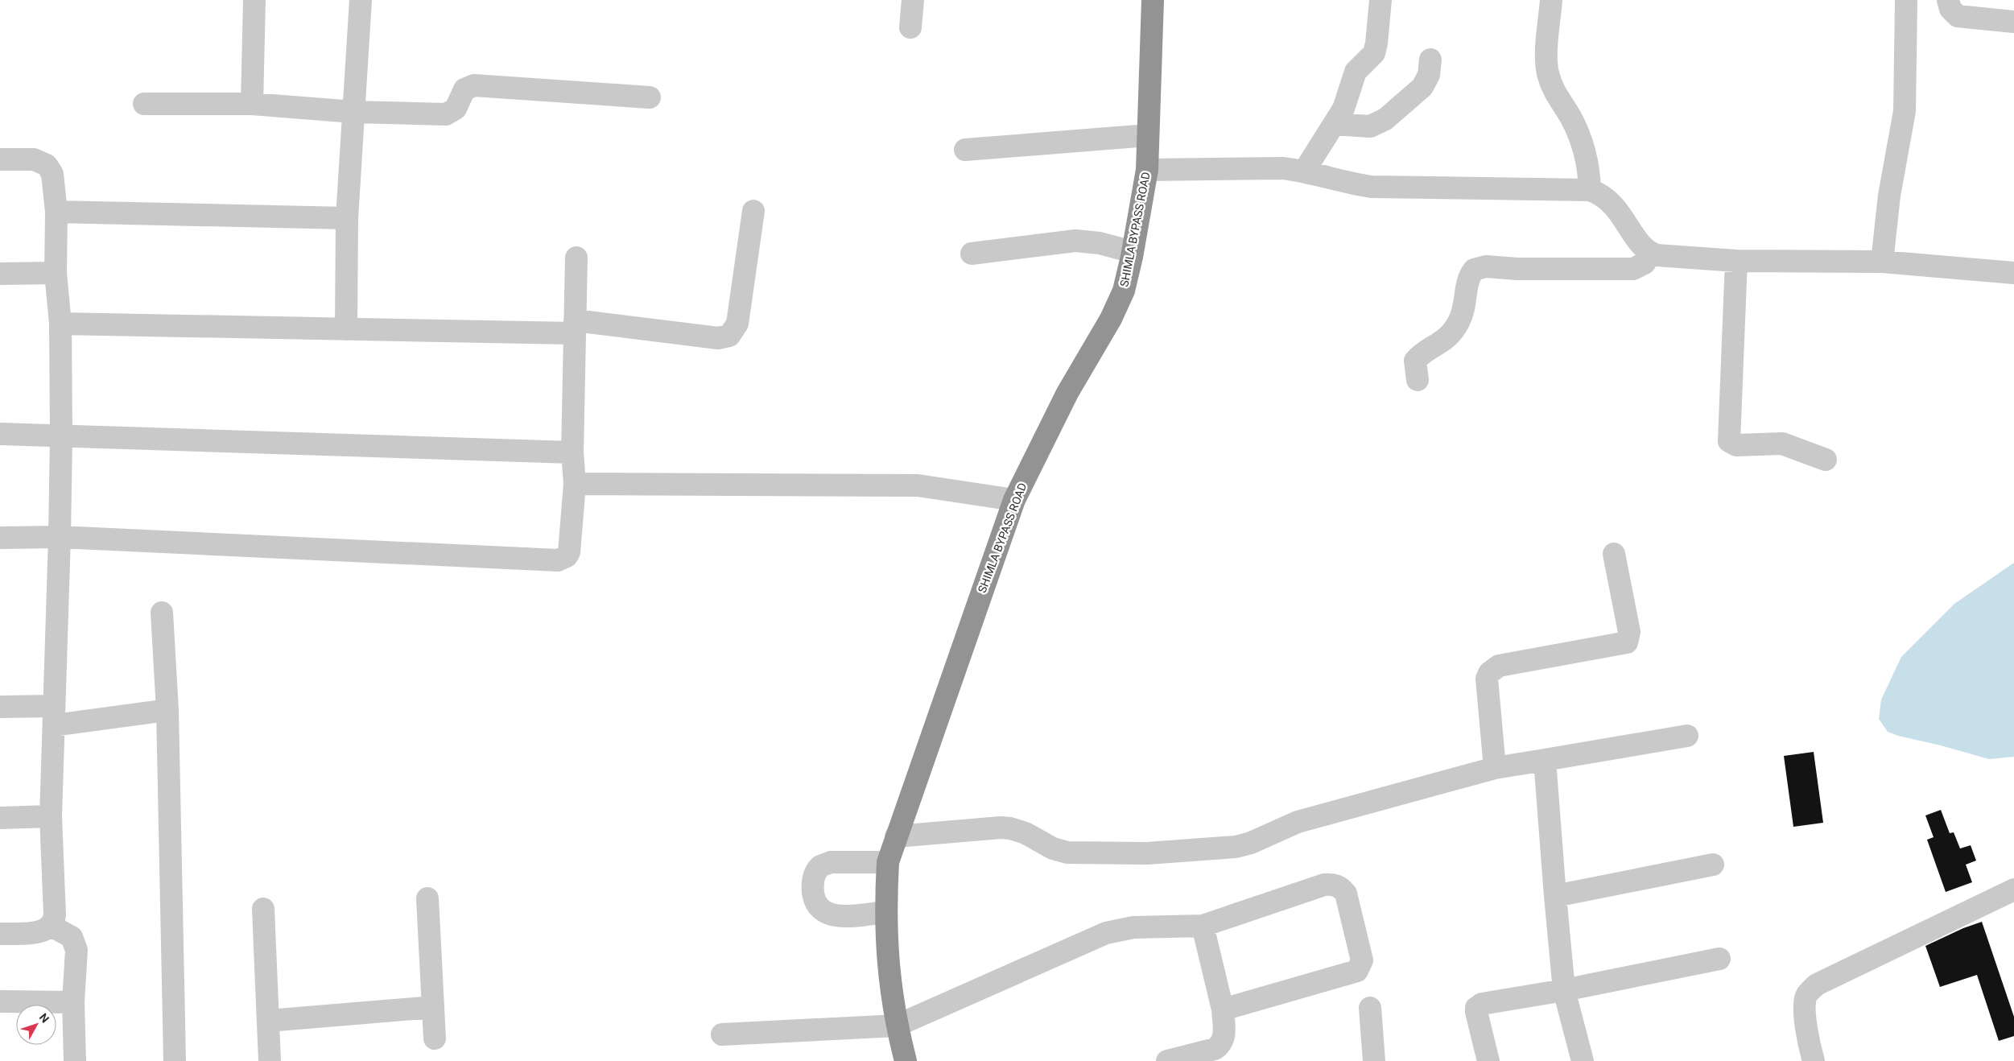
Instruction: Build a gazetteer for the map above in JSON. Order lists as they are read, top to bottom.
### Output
{
  "streets": {
    "highway": ["SHIMLA BYPASS ROAD"]
  },
  "north": "top right"
}
